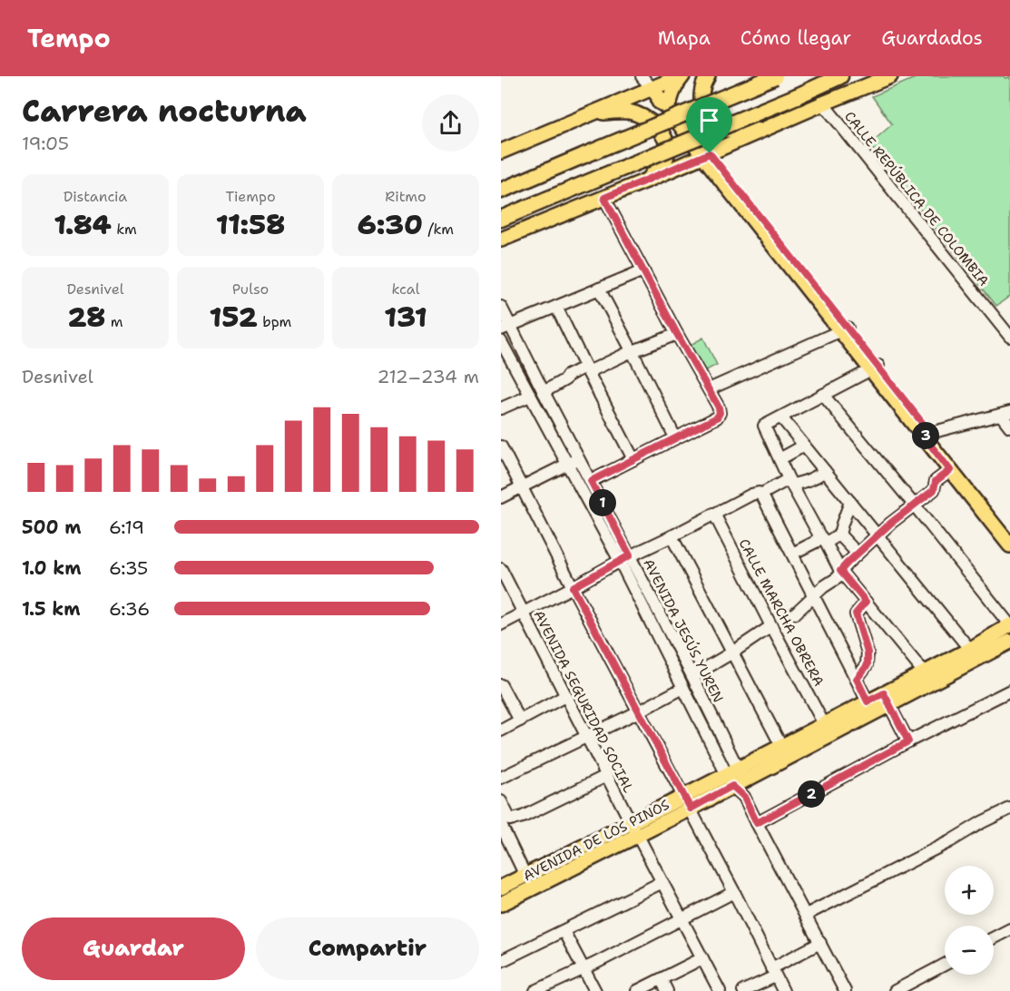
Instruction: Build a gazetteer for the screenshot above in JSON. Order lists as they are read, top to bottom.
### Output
{
  "streets": {
    "main road": ["AVENIDA DE LOS PINOS"],
    "street": [
      "CALLE REPÚBLICA DE COLOMBIA",
      "CALLE MARCHA OBRERA",
      "AVENIDA JESÚS YUREN",
      "AVENIDA SEGURIDAD SOCIAL"
    ]
  },
  "crossings": [
    ["CALLE MARCHA OBRERA", "AVENIDA DE LOS PINOS"],
    ["AVENIDA JESÚS YUREN", "AVENIDA DE LOS PINOS"],
    ["AVENIDA SEGURIDAD SOCIAL", "AVENIDA DE LOS PINOS"]
  ],
  "page": {
    "header": "Tempo",
    "nav": ["Mapa", "Cómo llegar", "Guardados"],
    "heading": ["Carrera nocturna", "19:05"],
    "stats": [
      ["Distancia", "1.84 km"],
      ["Tiempo", "11:58"],
      ["Ritmo", "6:30 /km"],
      ["Desnivel", "28 m"],
      ["Pulso", "152 bpm"],
      ["kcal", "131"]
    ],
    "chart": ["Desnivel", "212–234 m"],
    "pins": ["3", "1", "2"],
    "list": [
      {
        "name": "500 m",
        "note": "6:19"
      },
      {
        "name": "1.0 km",
        "note": "6:35"
      },
      {
        "name": "1.5 km",
        "note": "6:36"
      }
    ],
    "map_buttons": ["+", "−"],
    "buttons": ["Guardar", "Compartir"]
  }
}
